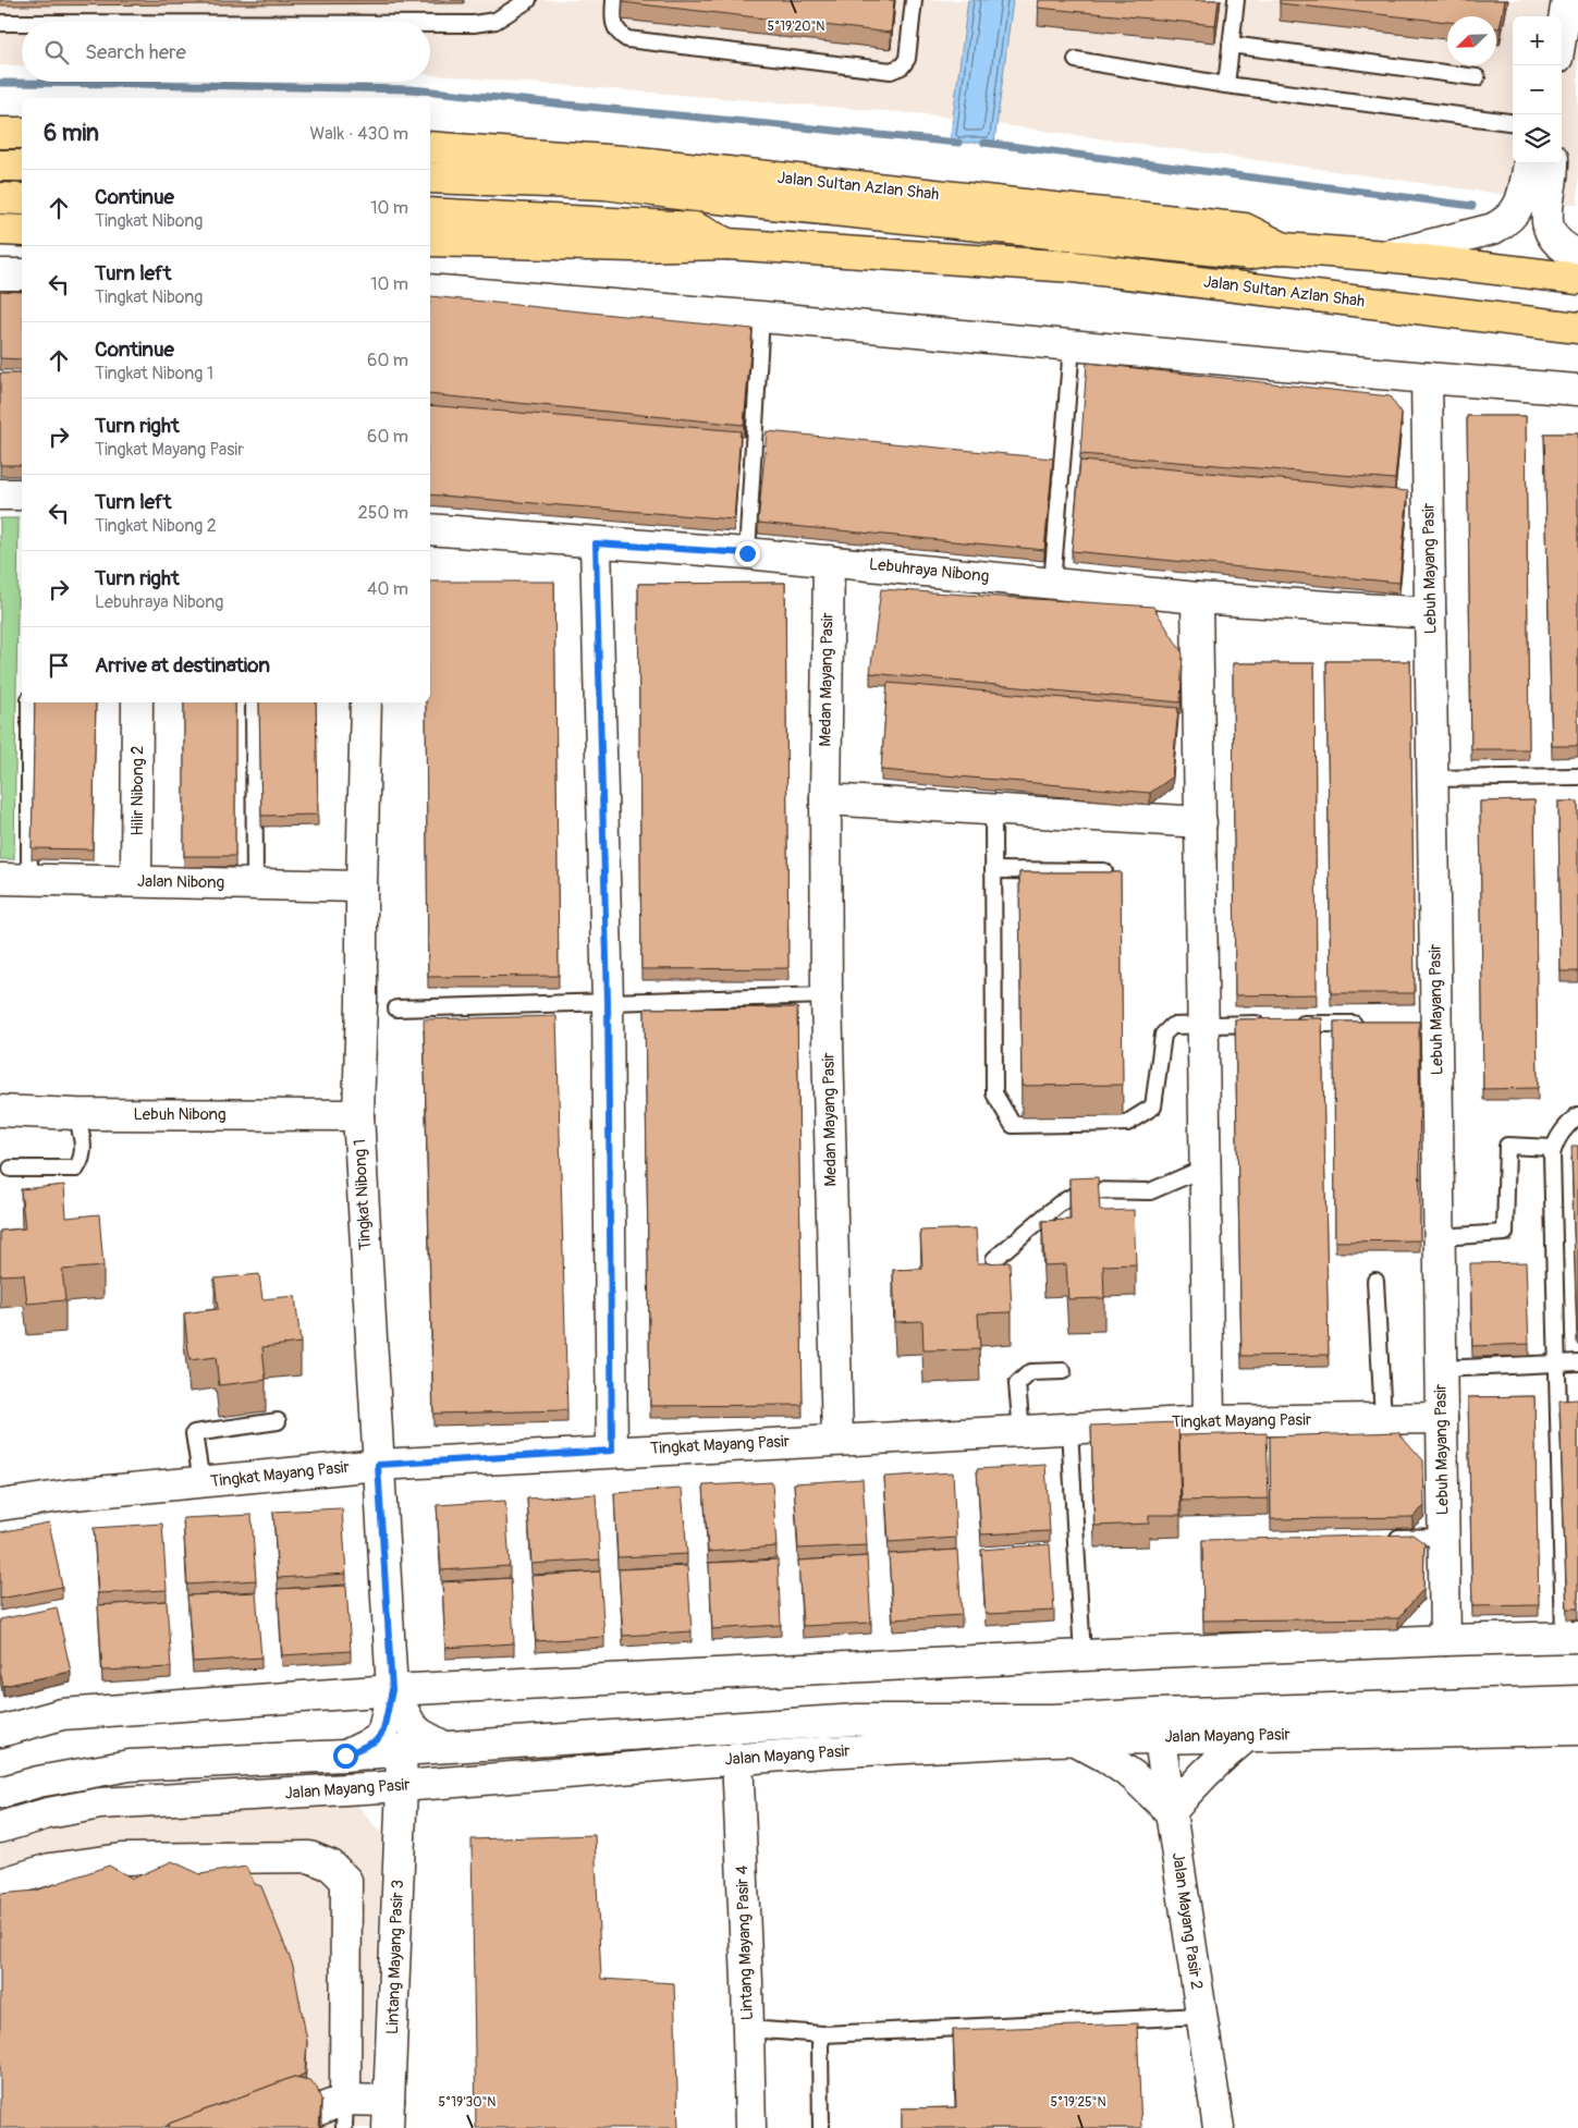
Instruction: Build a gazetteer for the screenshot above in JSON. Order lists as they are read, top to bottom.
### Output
{
  "streets": {
    "main road": ["Jalan Sultan Azlan Shah"],
    "street": [
      "Lebuh Mayang Pasir",
      "Lebuhraya Nibong",
      "Medan Mayang Pasir",
      "Hilir Nibong 2",
      "Jalan Nibong",
      "Lebuh Nibong",
      "Tingkat Nibong 1",
      "Tingkat Mayang Pasir",
      "Jalan Mayang Pasir",
      "Jalan Mayang Pasir 2",
      "Lintang Mayang Pasir 4",
      "Lintang Mayang Pasir 3"
    ]
  },
  "crossings": [
    ["Lebuh Mayang Pasir", "Lebuhraya Nibong"],
    ["Lebuh Mayang Pasir", "Tingkat Mayang Pasir"],
    ["Lebuhraya Nibong", "Medan Mayang Pasir"],
    ["Medan Mayang Pasir", "Tingkat Mayang Pasir"],
    ["Hilir Nibong 2", "Jalan Nibong"],
    ["Jalan Nibong", "Tingkat Nibong 1"],
    ["Lebuh Nibong", "Tingkat Nibong 1"],
    ["Tingkat Nibong 1", "Tingkat Mayang Pasir"],
    ["Jalan Mayang Pasir", "Jalan Mayang Pasir 2"],
    ["Jalan Mayang Pasir", "Lintang Mayang Pasir 4"],
    ["Jalan Mayang Pasir", "Lintang Mayang Pasir 3"]
  ],
  "north": "bottom left",
  "page": {
    "map_buttons": ["+", "−"],
    "search": "Search here",
    "heading": ["6 min", "Walk · 430 m"],
    "list": [
      ["Continue", "Tingkat Nibong", "10 m"],
      ["Turn left", "Tingkat Nibong", "10 m"],
      ["Continue", "Tingkat Nibong 1", "60 m"],
      ["Turn right", "Tingkat Mayang Pasir", "60 m"],
      ["Turn left", "Tingkat Nibong 2", "250 m"],
      ["Turn right", "Lebuhraya Nibong", "40 m"],
      "Arrive at destination"
    ]
  },
  "coordinates": ["5°19'20\"N", "5°19'30\"N", "5°19'25\"N"]
}
